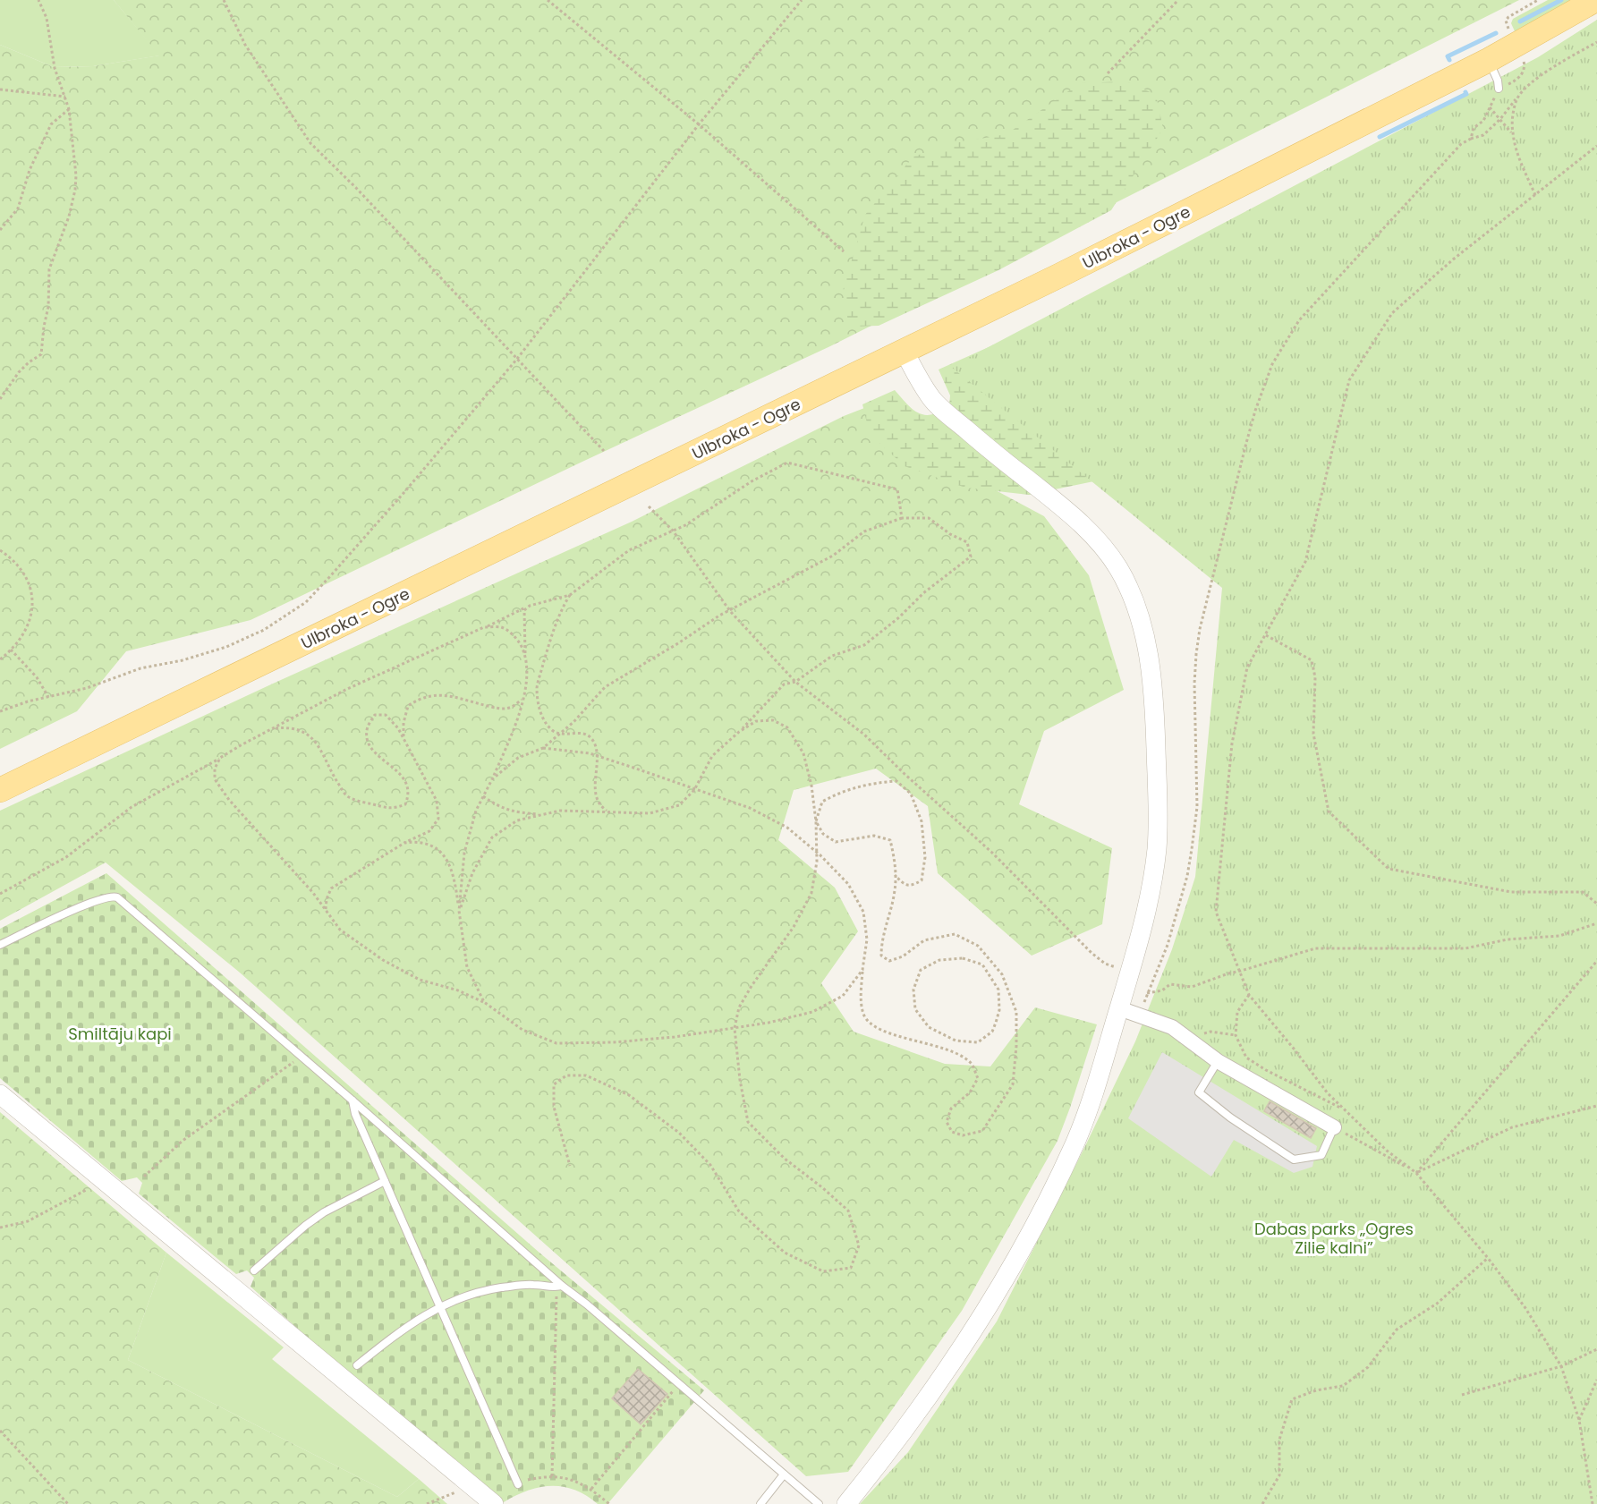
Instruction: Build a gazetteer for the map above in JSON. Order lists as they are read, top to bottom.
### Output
{
  "streets": {
    "main road": ["Ulbroka - Ogre"]
  },
  "parks": ["Smiltāju kapi", "Dabas parks „Ogres Zilie kalni”"]
}
